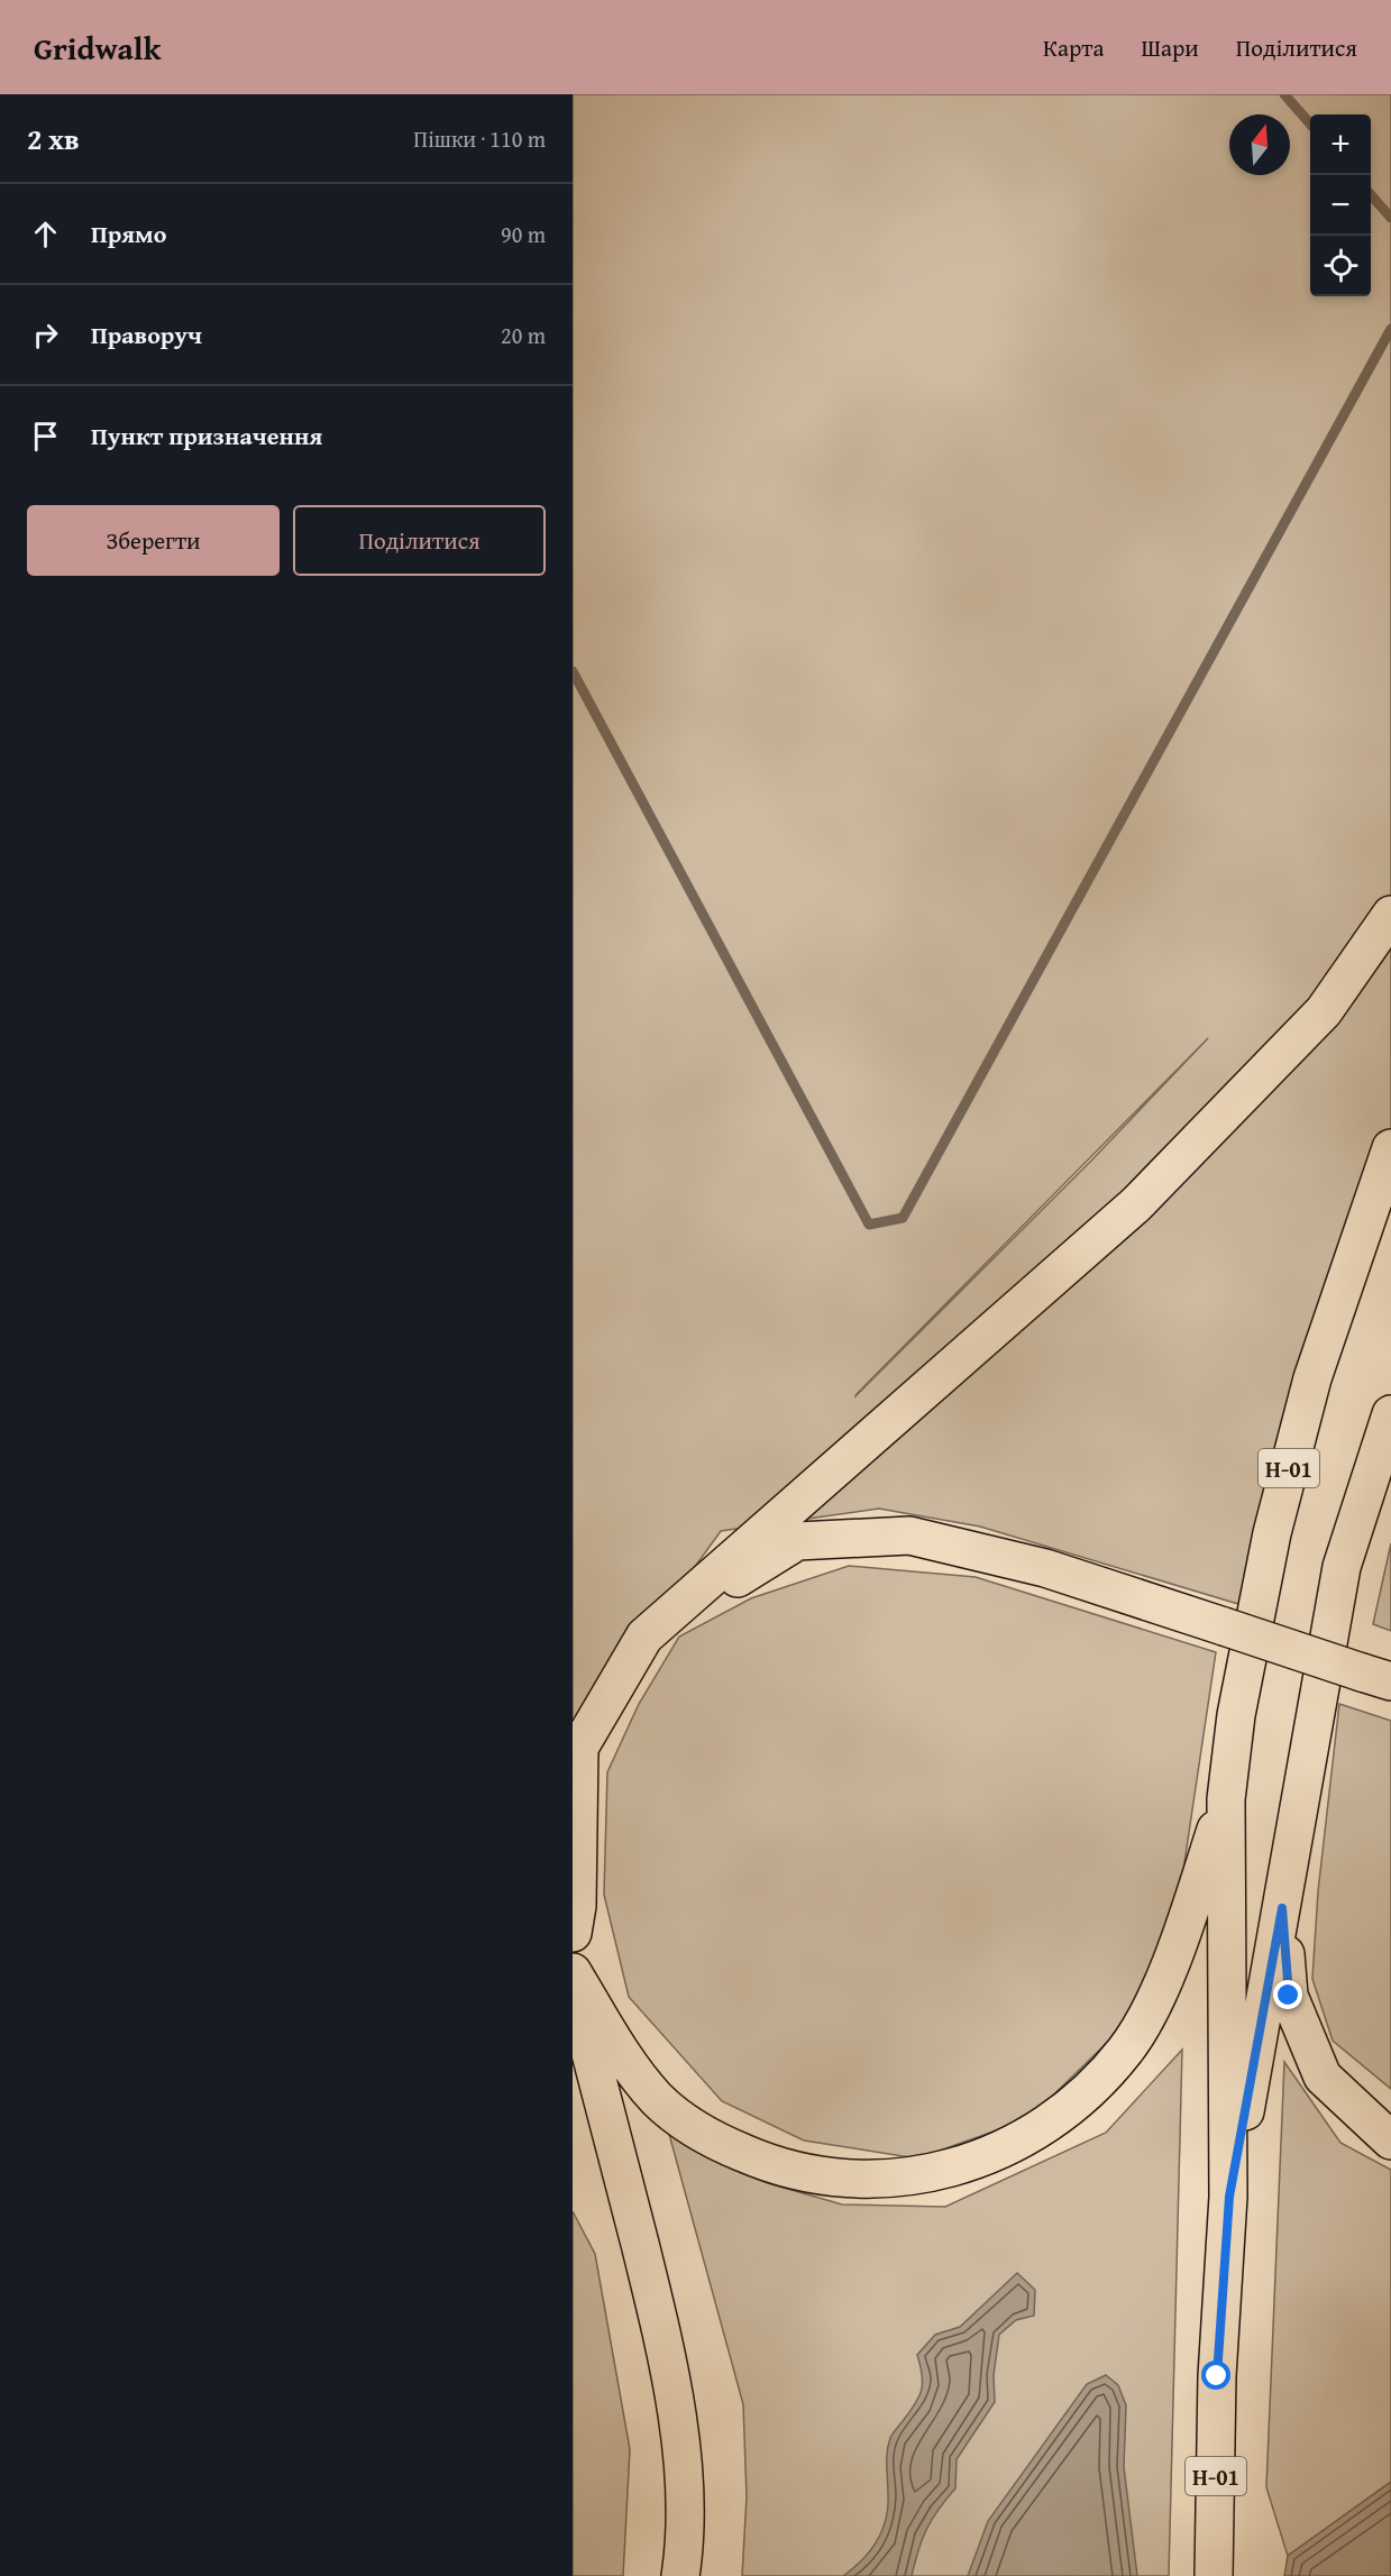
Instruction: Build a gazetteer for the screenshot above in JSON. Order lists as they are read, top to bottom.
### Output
{
  "streets": {
    "main road": ["Н-01"]
  },
  "north": "top",
  "page": {
    "header": "Gridwalk",
    "nav": ["Карта", "Шари", "Поділитися"],
    "heading": ["2 хв", "Пішки · 110 m"],
    "map_buttons": ["+", "−"],
    "list": [
      ["Прямо", "90 m"],
      ["Праворуч", "20 m"],
      "Пункт призначення"
    ],
    "buttons": ["Зберегти", "Поділитися"]
  }
}
